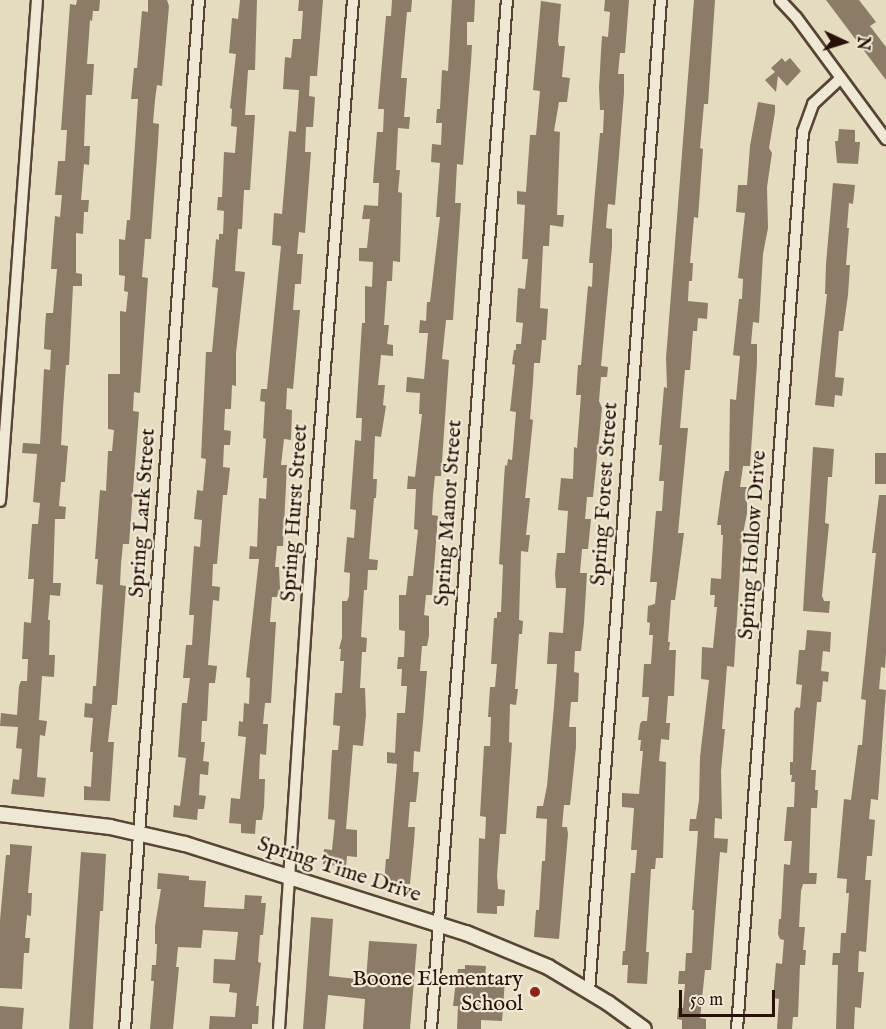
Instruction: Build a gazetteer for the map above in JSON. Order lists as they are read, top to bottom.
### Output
{
  "streets": {
    "street": [
      "Spring Forest Street",
      "Spring Lark Street",
      "Spring Hurst Street",
      "Spring Manor Street",
      "Spring Hollow Drive",
      "Spring Time Drive"
    ]
  },
  "crossings": [
    ["Spring Forest Street", "Spring Time Drive"],
    ["Spring Lark Street", "Spring Time Drive"],
    ["Spring Hurst Street", "Spring Time Drive"],
    ["Spring Manor Street", "Spring Time Drive"]
  ],
  "places": ["Boone Elementary School"],
  "scale_bar": "50 m",
  "north": "right"
}
